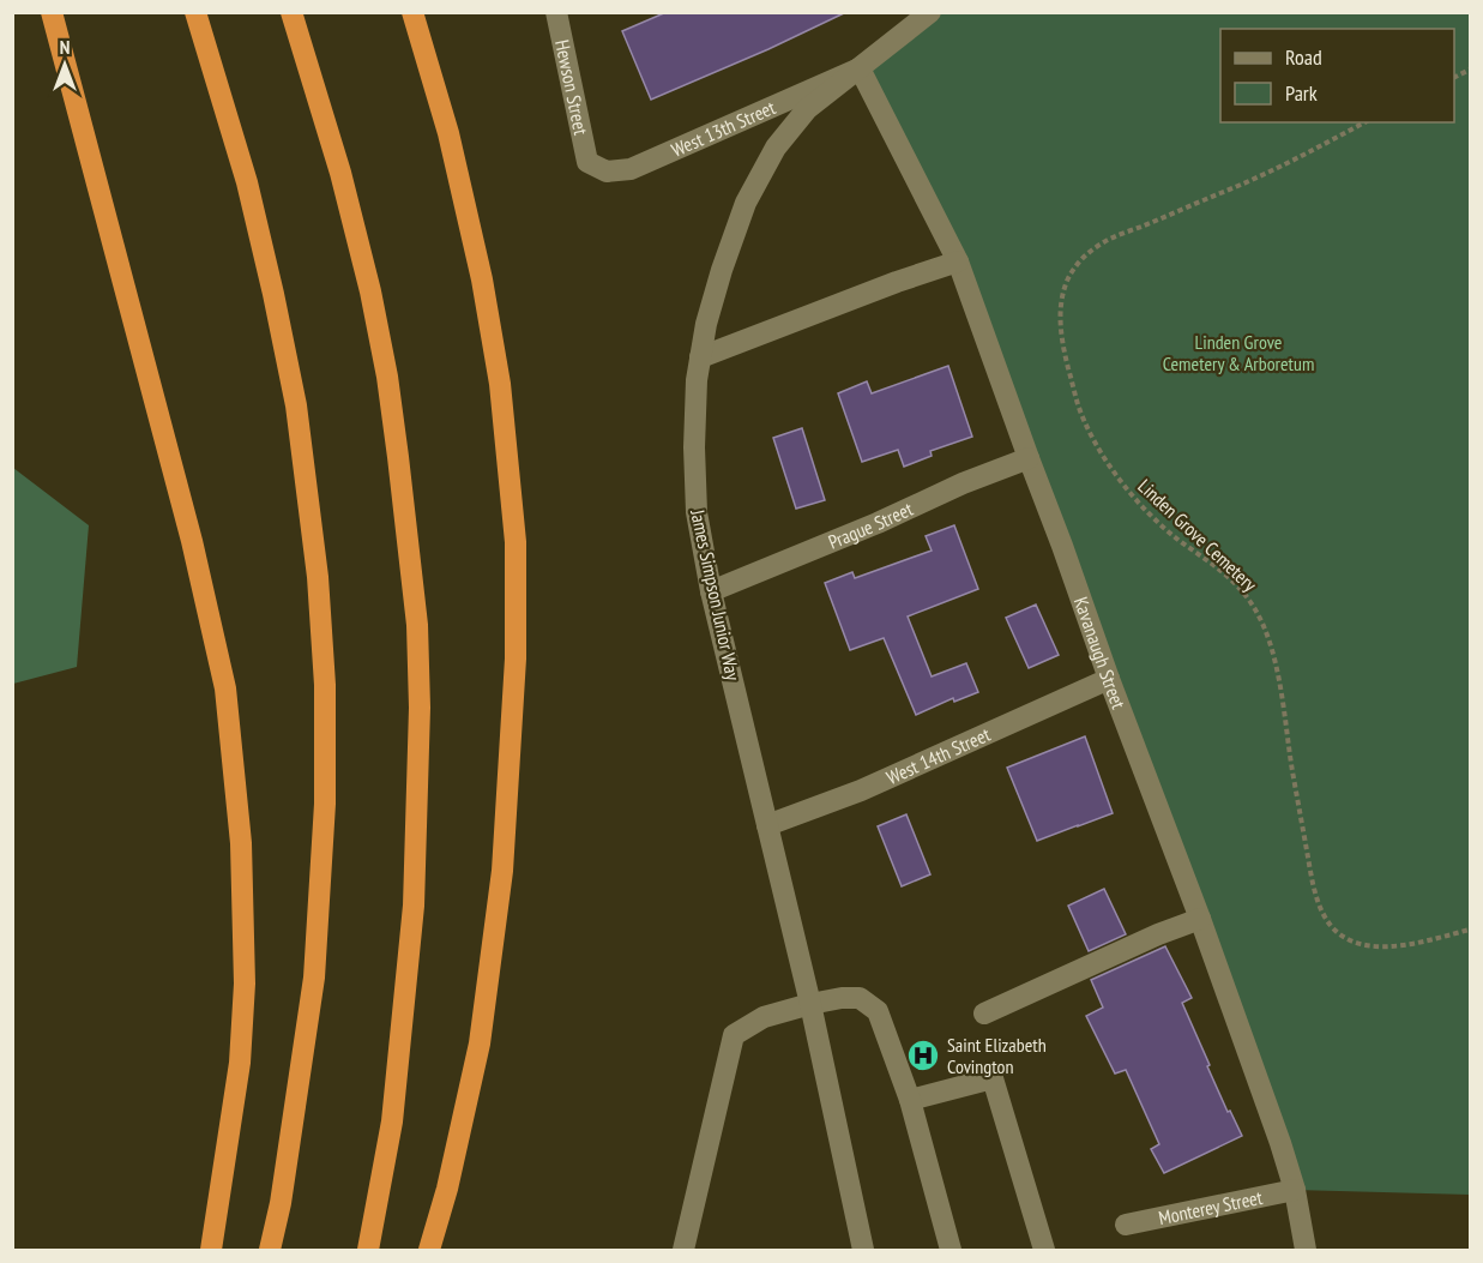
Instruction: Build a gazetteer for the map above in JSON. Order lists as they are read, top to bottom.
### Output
{
  "streets": {
    "street": [
      "Hewson Street",
      "West 13th Street",
      "Prague Street",
      "James Simpson Junior Way",
      "Kavanaugh Street",
      "West 14th Street",
      "Monterey Street"
    ],
    "path": ["Linden Grove Cemetery"]
  },
  "crossings": [
    ["Hewson Street", "West 13th Street"],
    ["West 13th Street", "James Simpson Junior Way"],
    ["West 13th Street", "Kavanaugh Street"],
    ["Prague Street", "James Simpson Junior Way"],
    ["Prague Street", "Kavanaugh Street"],
    ["James Simpson Junior Way", "Kavanaugh Street"],
    ["James Simpson Junior Way", "West 14th Street"],
    ["Kavanaugh Street", "West 14th Street"],
    ["Kavanaugh Street", "Monterey Street"]
  ],
  "parks": ["Linden Grove Cemetery & Arboretum"],
  "places": {
    "hospital": ["Saint Elizabeth Covington"]
  },
  "legend": ["Road", "Park"],
  "north": "top"
}
